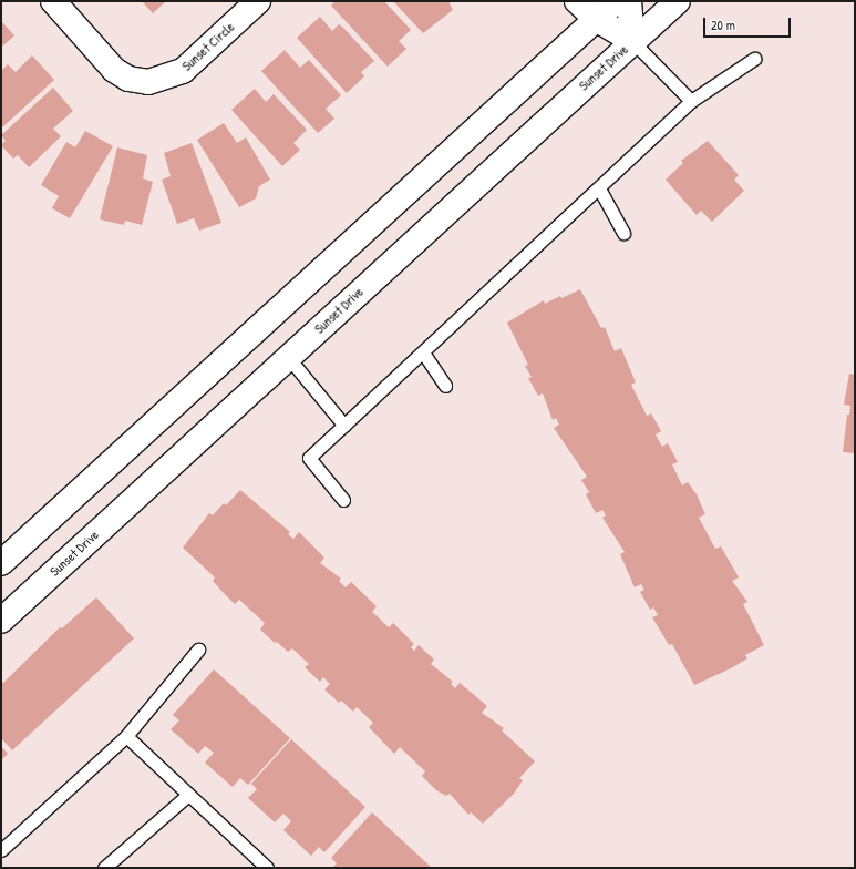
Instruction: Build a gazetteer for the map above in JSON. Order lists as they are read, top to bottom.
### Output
{
  "streets": {
    "street": ["Sunset Circle", "Sunset Drive"]
  },
  "scale_bar": "20 m"
}
